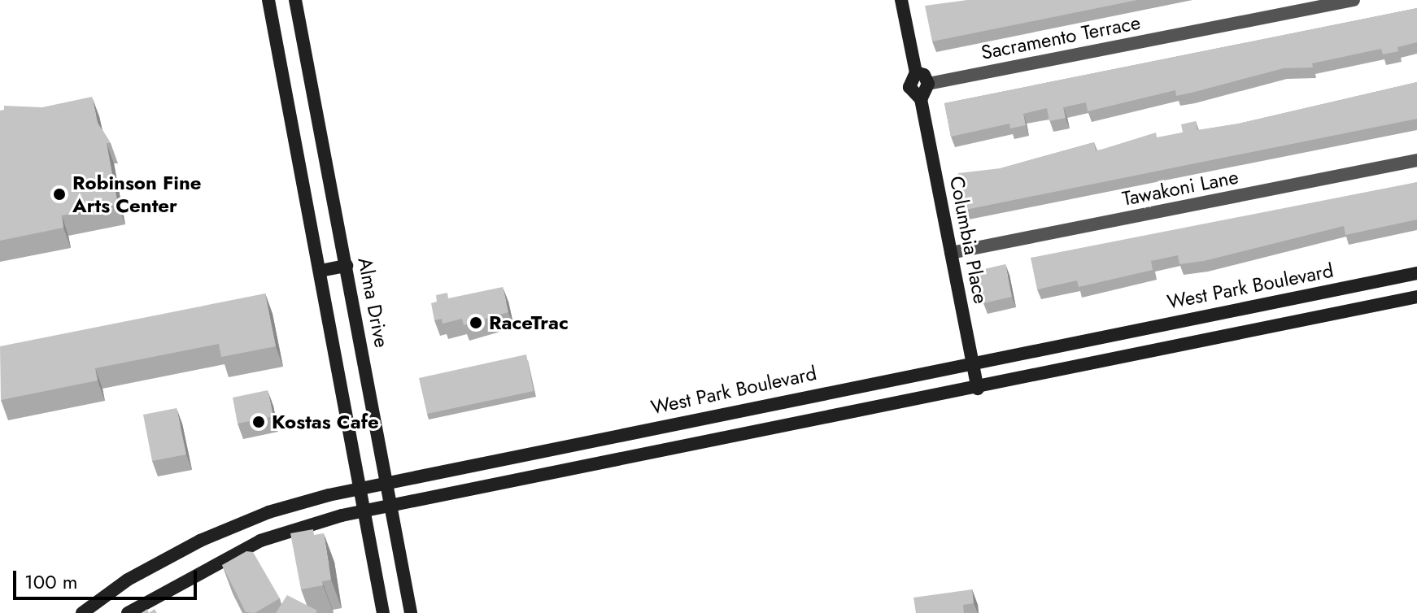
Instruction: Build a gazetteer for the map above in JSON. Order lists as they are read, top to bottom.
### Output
{
  "streets": {
    "main road": ["Columbia Place", "West Park Boulevard", "Alma Drive"],
    "street": ["Sacramento Terrace", "Tawakoni Lane"]
  },
  "crossings": [
    ["Tawakoni Lane", "Columbia Place"],
    ["Columbia Place", "West Park Boulevard"],
    ["West Park Boulevard", "Alma Drive"]
  ],
  "places": ["Robinson Fine Arts Center", "RaceTrac", "Kostas Cafe"],
  "scale_bar": "100 m"
}
